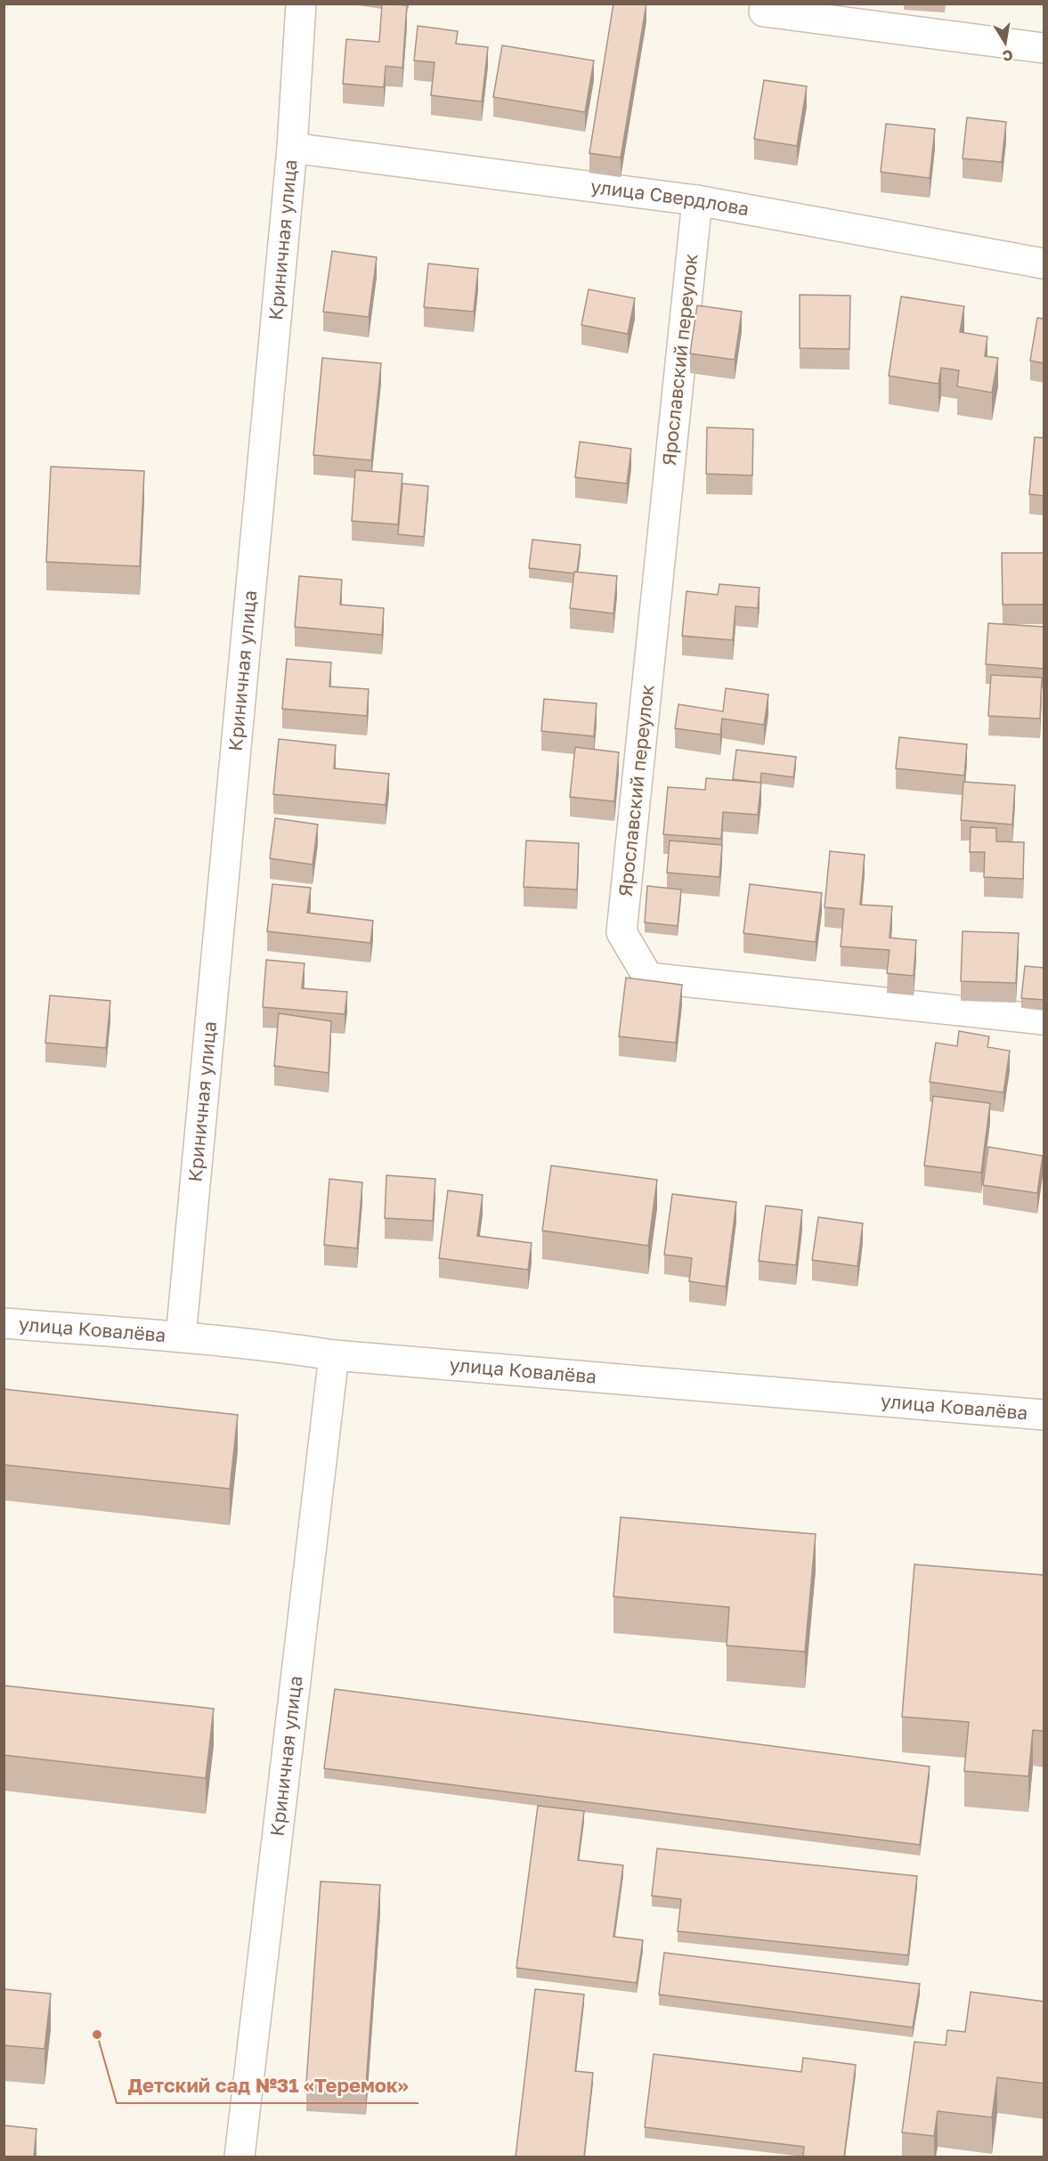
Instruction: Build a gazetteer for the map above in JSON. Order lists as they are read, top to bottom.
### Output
{
  "streets": {
    "street": [
      "улица Свердлова",
      "Криничная улица",
      "Ярославский переулок",
      "улица Ковалёва"
    ]
  },
  "crossings": [
    ["улица Свердлова", "Криничная улица"],
    ["улица Свердлова", "Ярославский переулок"],
    ["Криничная улица", "улица Ковалёва"]
  ],
  "places": ["Детский сад №31 «Теремок»"],
  "north": "bottom"
}
